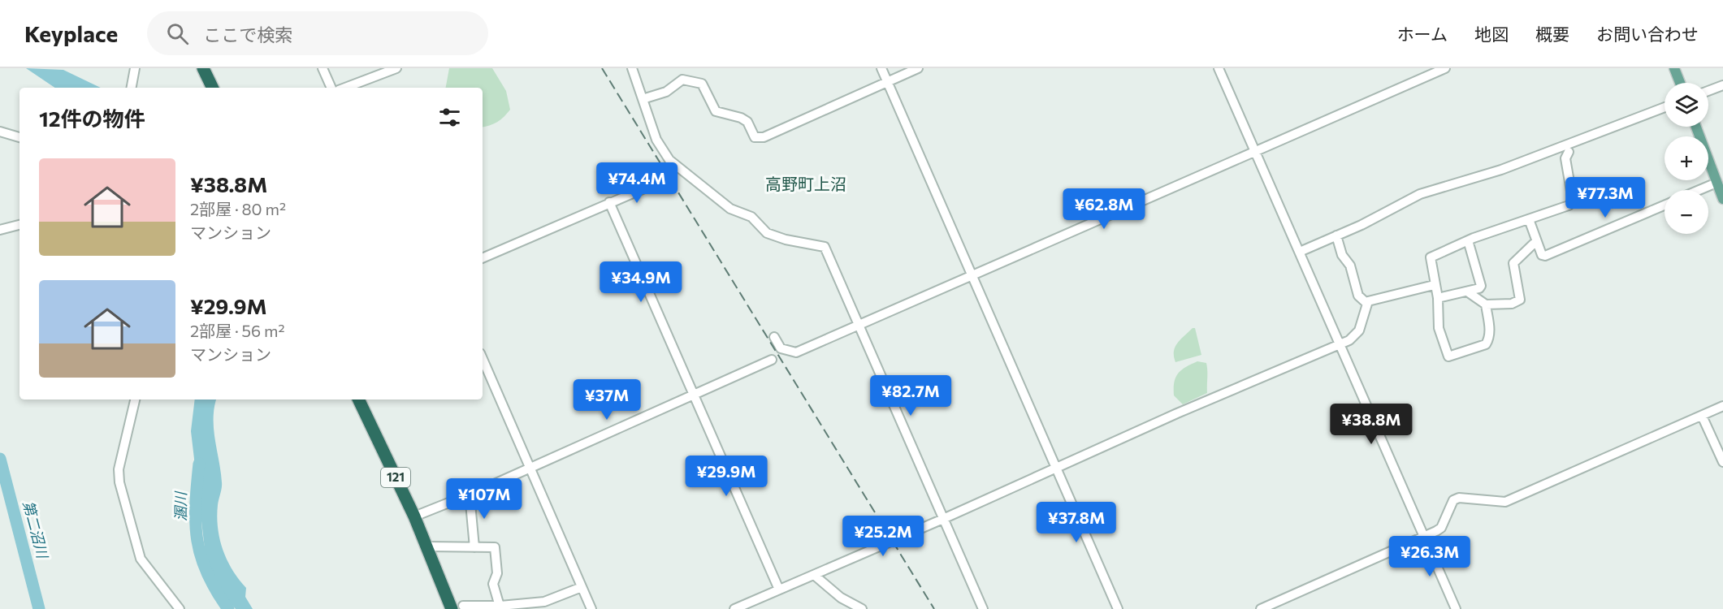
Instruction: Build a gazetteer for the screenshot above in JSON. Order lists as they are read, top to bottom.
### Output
{
  "streets": {
    "highway": ["121"]
  },
  "districts": ["高野町上沼"],
  "water": ["溷川", "第二沼川"],
  "page": {
    "header": "Keyplace",
    "search": "ここで検索",
    "nav": [
      "ホーム",
      "地図",
      "概要",
      "お問い合わせ"
    ],
    "map_buttons": ["+", "−"],
    "heading": "12件の物件",
    "list": [
      {
        "name": "¥38.8M",
        "note": "2部屋 · 80 m² · マンション"
      },
      {
        "name": "¥29.9M",
        "note": "2部屋 · 56 m² · マンション"
      }
    ],
    "price": [
      "¥74.4M",
      "¥77.3M",
      "¥62.8M",
      "¥34.9M",
      "¥82.7M",
      "¥37M",
      "¥38.8M",
      "¥29.9M",
      "¥107M",
      "¥37.8M",
      "¥25.2M",
      "¥26.3M"
    ]
  }
}
